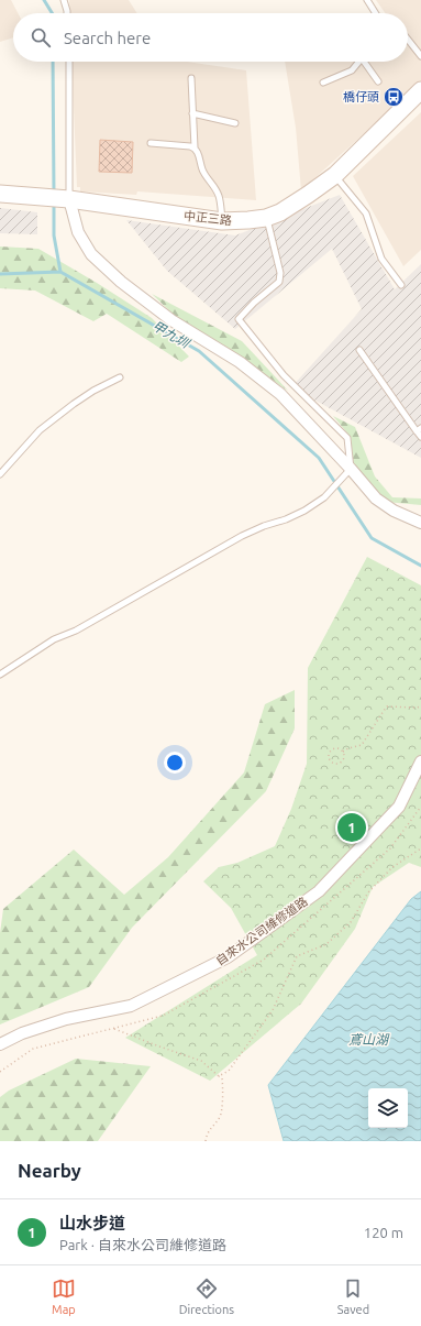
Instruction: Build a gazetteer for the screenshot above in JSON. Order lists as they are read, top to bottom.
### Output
{
  "streets": {
    "street": ["中正三路", "自來水公司維修道路"]
  },
  "water": ["甲九圳", "鳶山湖"],
  "places": {
    "bus stop": ["橋仔頭"]
  },
  "page": {
    "search": "Search here",
    "pins": "1",
    "heading": "Nearby",
    "list": [
      {
        "mark": "1",
        "name": "山水步道",
        "note": "Park · 自來水公司維修道路",
        "value": "120 m"
      }
    ],
    "nav": ["Map", "Directions", "Saved"]
  }
}
